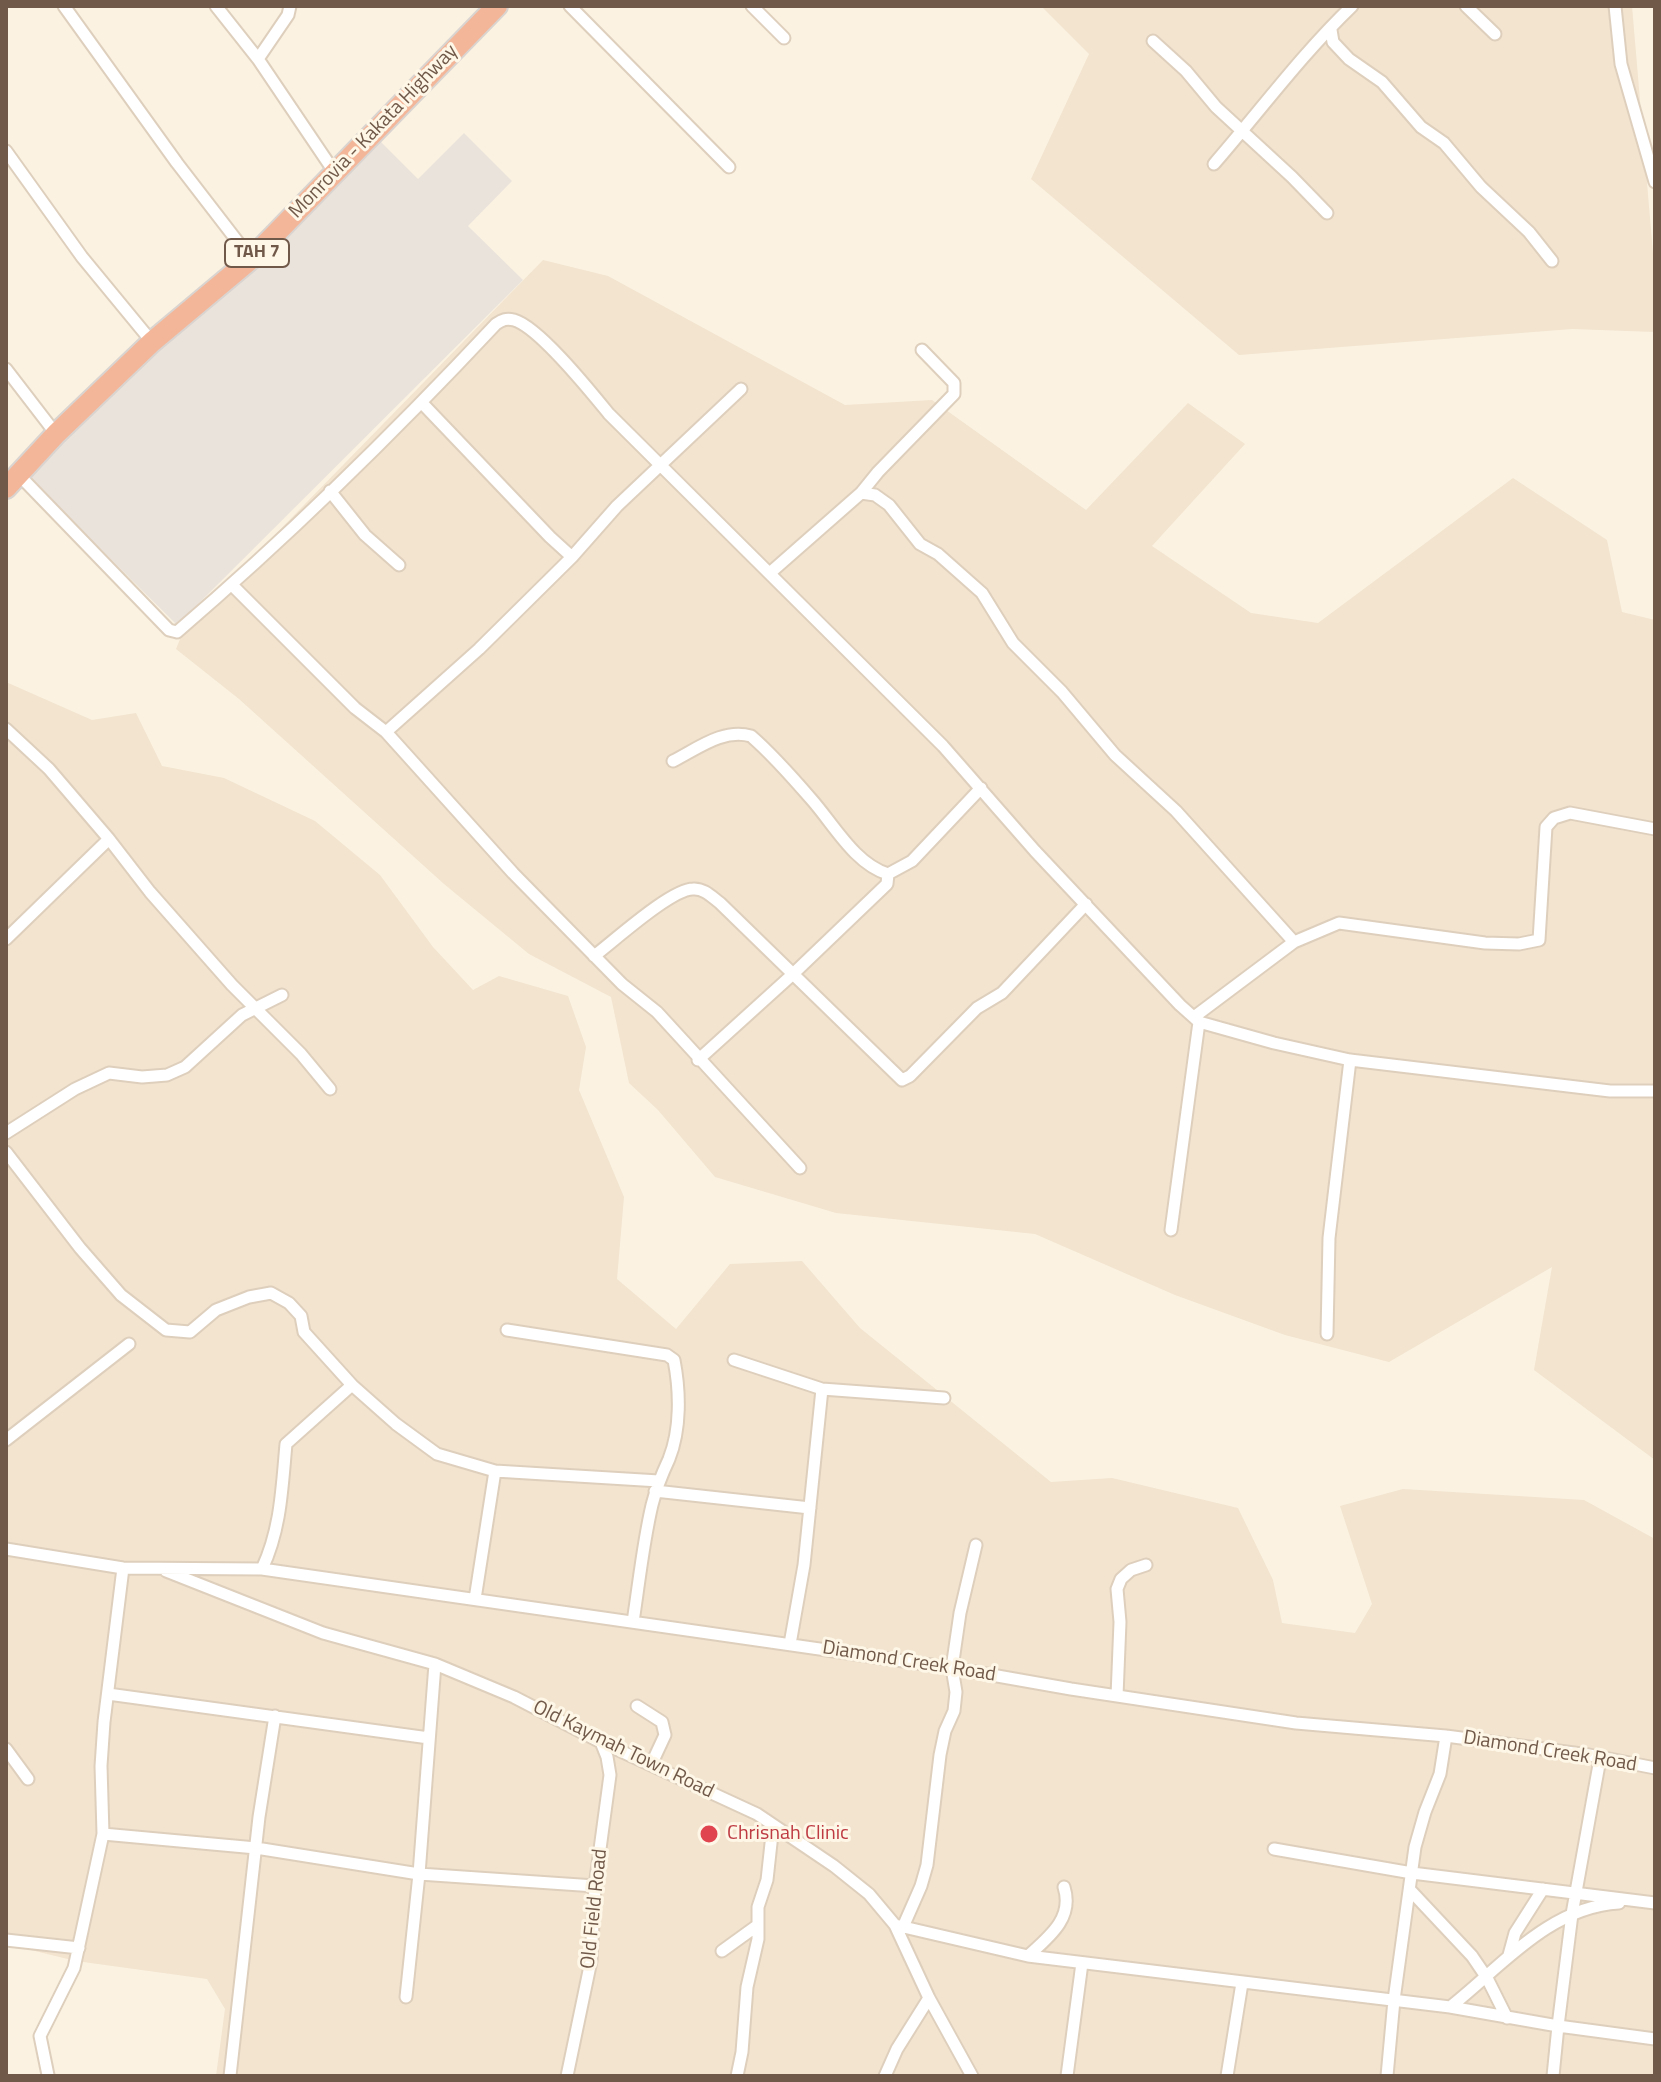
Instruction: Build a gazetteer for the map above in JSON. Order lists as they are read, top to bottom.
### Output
{
  "streets": {
    "highway": ["Monrovia - Kakata Highway", "TAH 7"],
    "street": ["Diamond Creek Road", "Old Kaymah Town Road", "Old Field Road"]
  },
  "crossings": [
    ["Diamond Creek Road", "Old Kaymah Town Road"],
    ["Old Kaymah Town Road", "Old Field Road"]
  ],
  "places": ["Chrisnah Clinic"]
}
